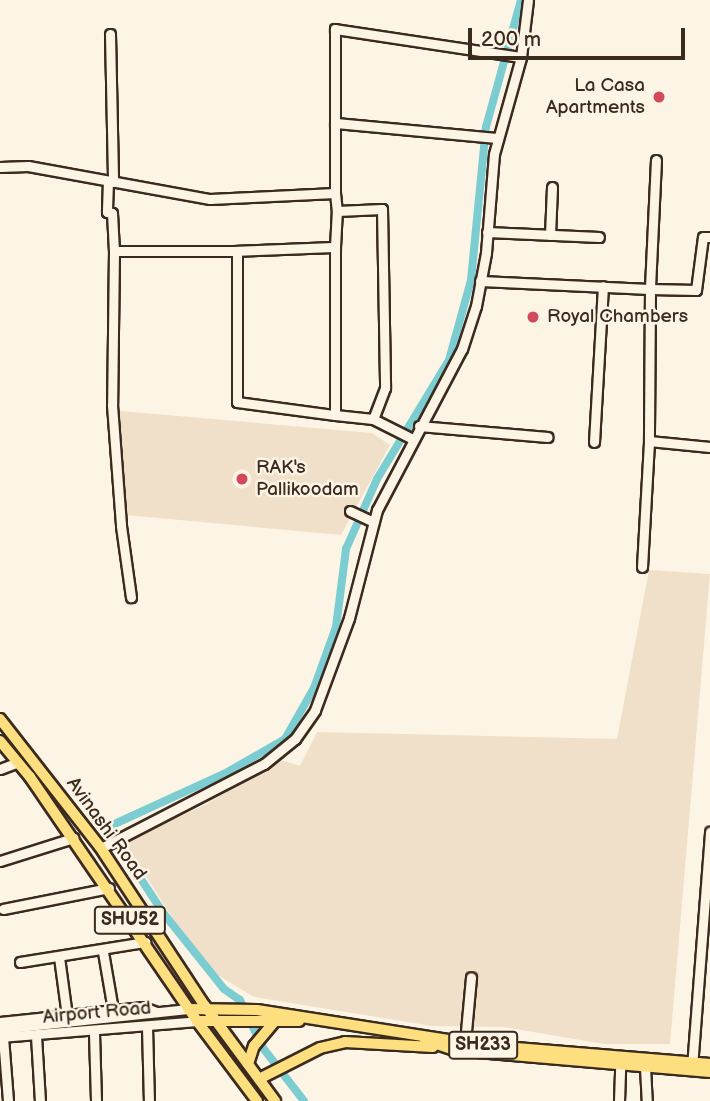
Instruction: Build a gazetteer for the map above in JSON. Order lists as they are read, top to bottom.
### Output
{
  "streets": {
    "main road": ["Avinashi Road", "SHU52", "SH233"],
    "street": ["Airport Road"]
  },
  "crossings": [
    ["Avinashi Road", "Airport Road"],
    ["Avinashi Road", "SH233"],
    ["Airport Road", "SH233"]
  ],
  "places": ["La Casa Apartments", "Royal Chambers", "RAK's Pallikoodam"],
  "scale_bar": "200 m"
}
